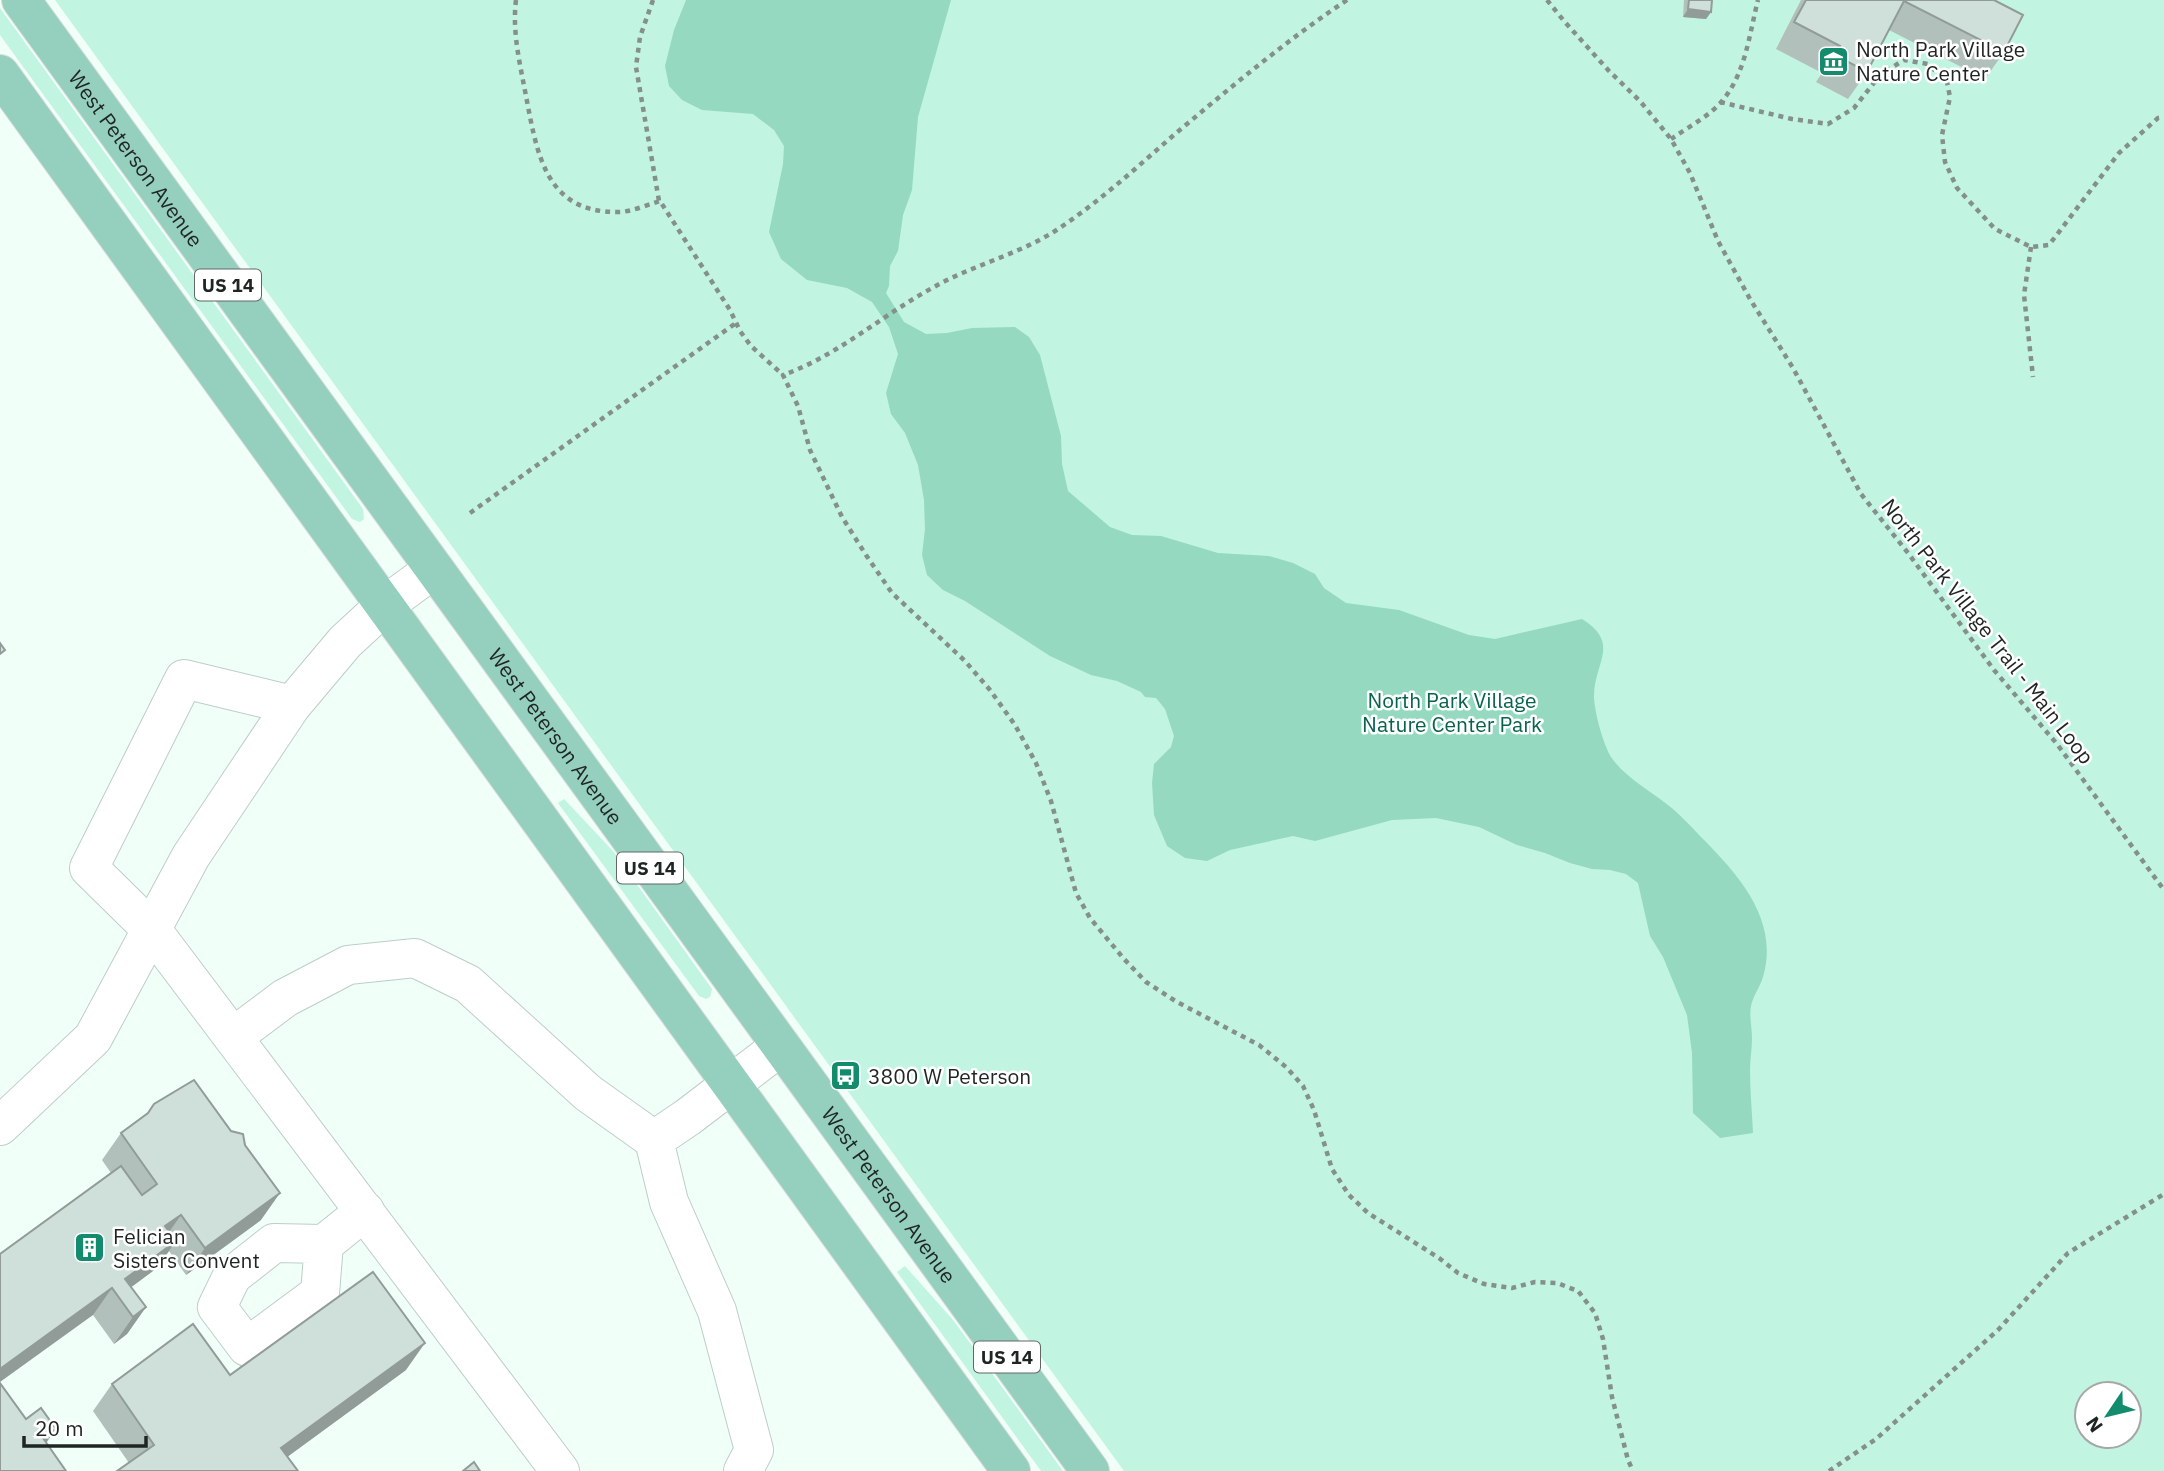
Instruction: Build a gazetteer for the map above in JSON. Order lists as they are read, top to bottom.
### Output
{
  "streets": {
    "main road": ["West Peterson Avenue", "US 14"],
    "path": ["North Park Village Trail - Main Loop"]
  },
  "parks": ["North Park Village Nature Center Park"],
  "places": {
    "museum": ["North Park Village Nature Center"],
    "bus stop": ["3800 W Peterson"],
    "building": ["Felician Sisters Convent"]
  },
  "scale_bar": "20 m",
  "north": "bottom left"
}
